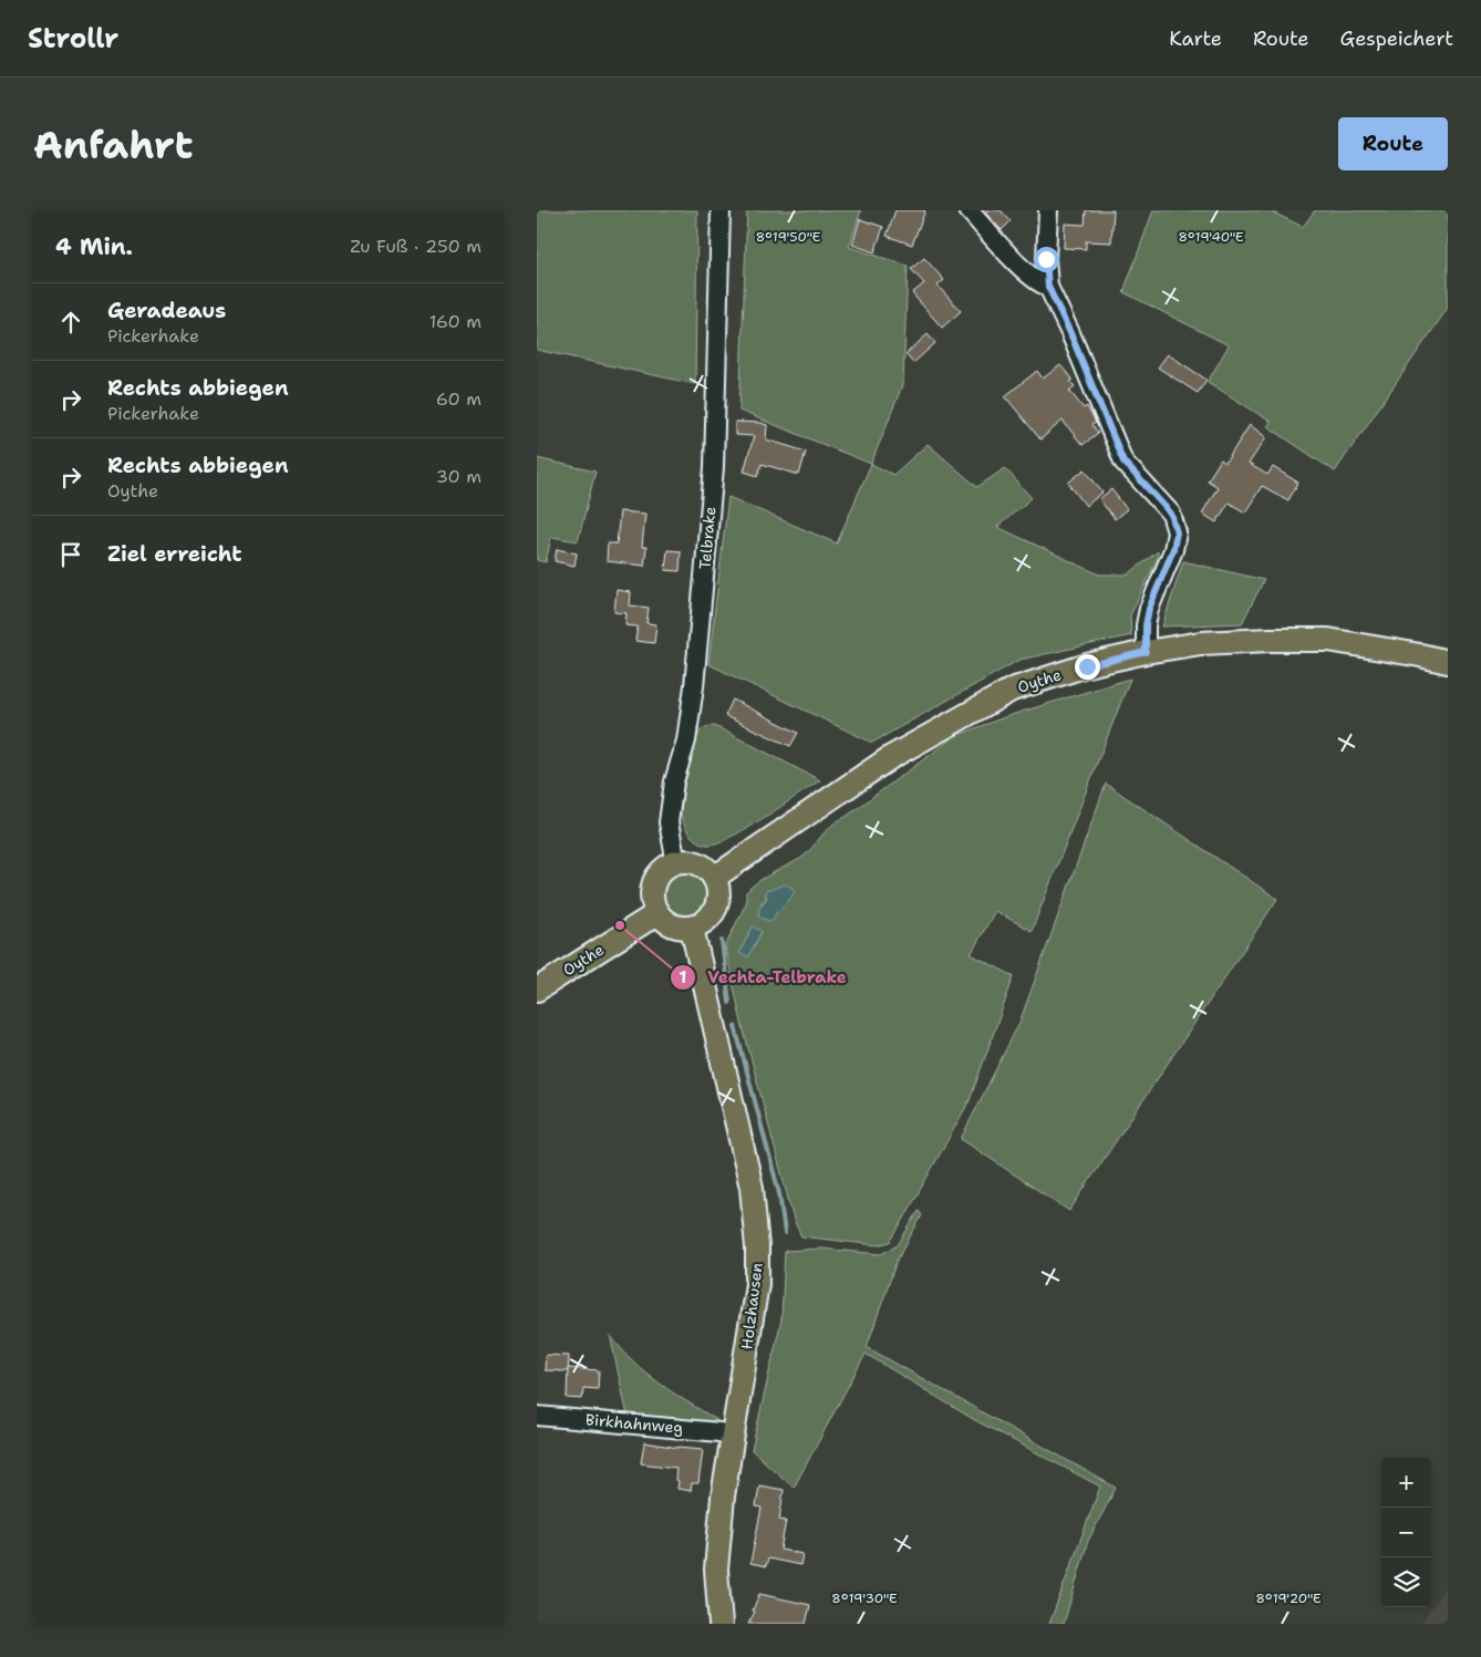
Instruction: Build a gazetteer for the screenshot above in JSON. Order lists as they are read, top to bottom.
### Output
{
  "streets": {
    "main road": ["Oythe", "Holzhausen"],
    "street": ["Telbrake", "Birkhahnweg"]
  },
  "crossings": [
    ["Telbrake", "Oythe"],
    ["Telbrake", "Holzhausen"],
    ["Oythe", "Holzhausen"],
    ["Holzhausen", "Birkhahnweg"]
  ],
  "places": ["Vechta-Telbrake"],
  "page": {
    "header": "Strollr",
    "nav": ["Karte", "Route", "Gespeichert"],
    "buttons": "Route",
    "title": "Anfahrt",
    "heading": ["4 Min.", "Zu Fuß · 250 m"],
    "list": [
      ["Geradeaus", "Pickerhake", "160 m"],
      ["Rechts abbiegen", "Pickerhake", "60 m"],
      ["Rechts abbiegen", "Oythe", "30 m"],
      "Ziel erreicht"
    ],
    "map_buttons": ["+", "−"]
  },
  "coordinates": [
    "8°19'50\"E",
    "8°19'40\"E",
    "8°19'30\"E",
    "8°19'20\"E"
  ]
}
